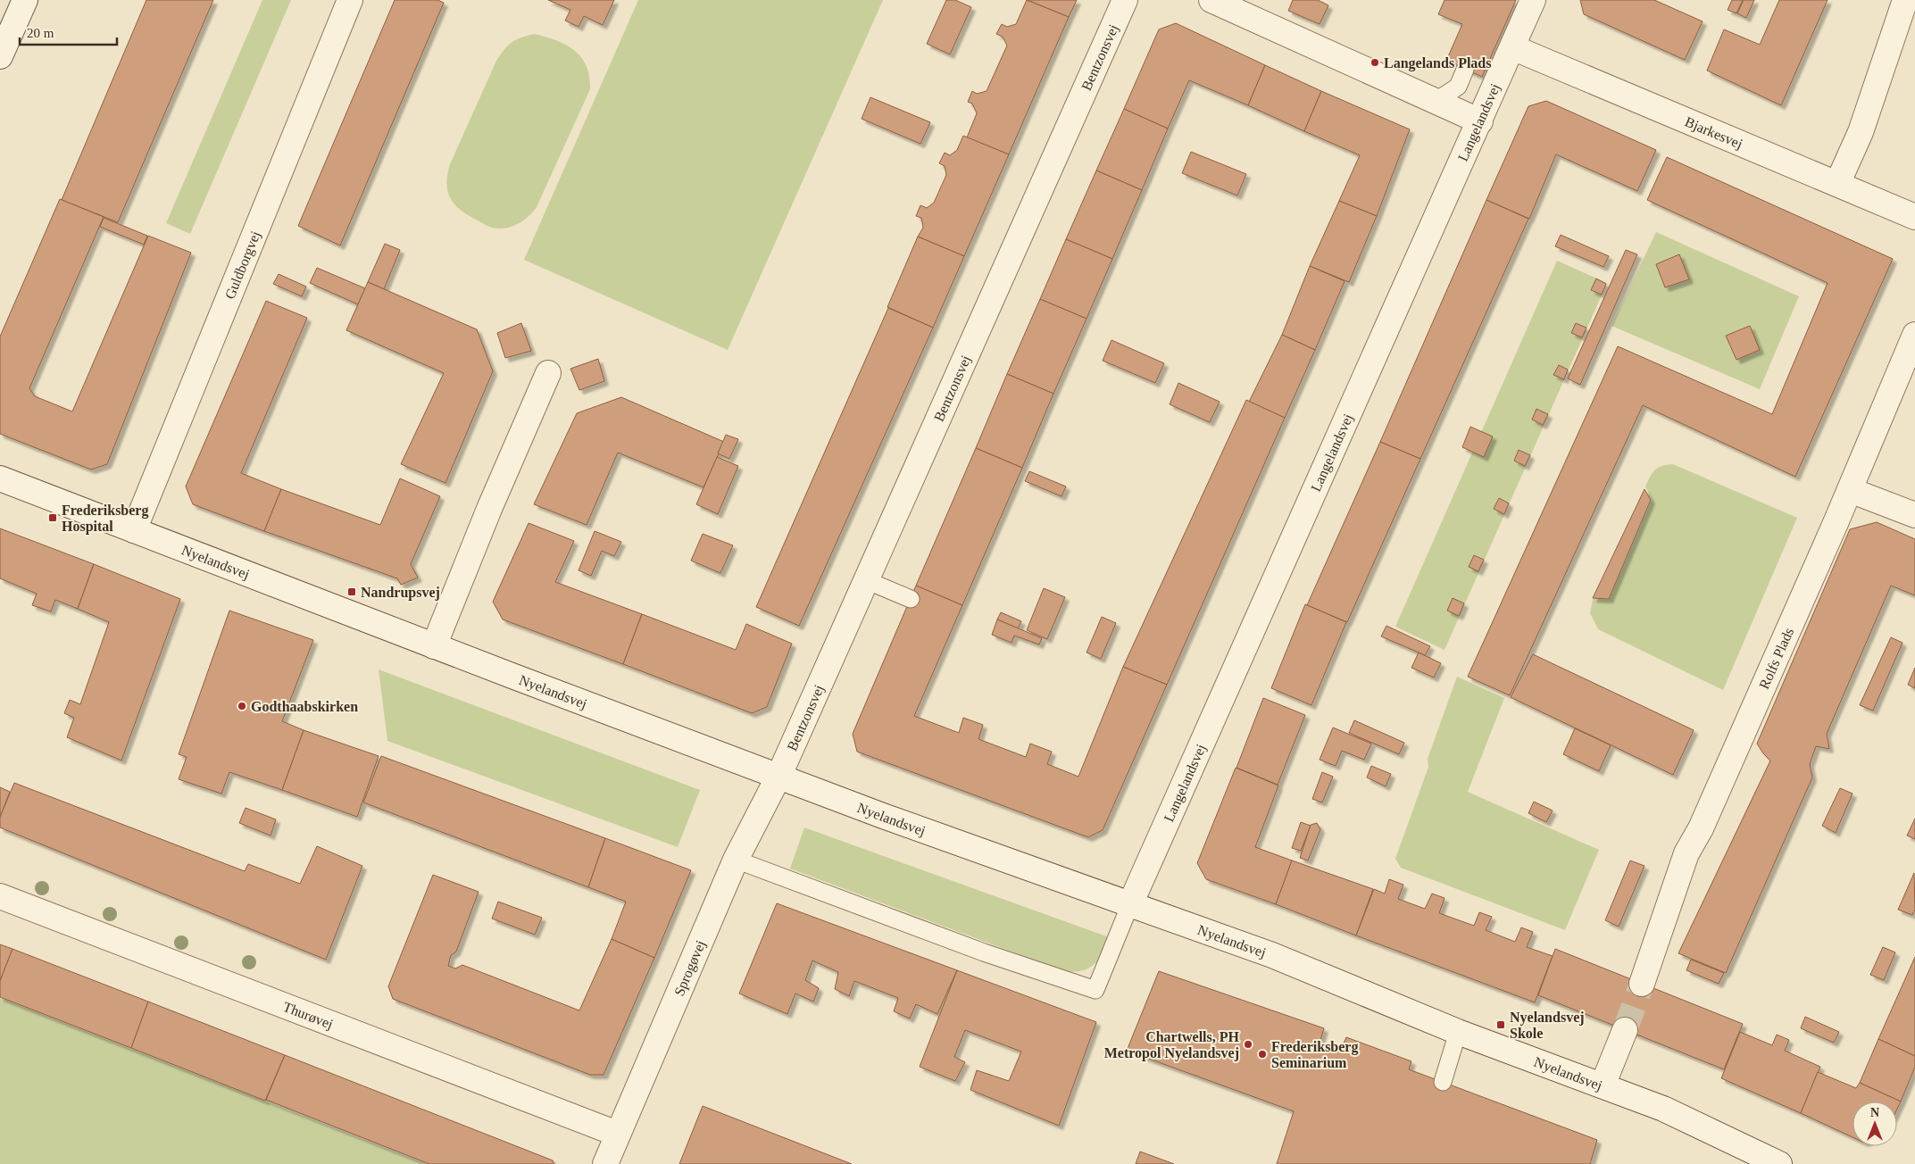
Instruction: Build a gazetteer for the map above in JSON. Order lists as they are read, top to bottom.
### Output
{
  "streets": {
    "street": [
      "Bentzonsvej",
      "Langelandsvej",
      "Bjarkesvej",
      "Guldborgvej",
      "Nyelandsvej",
      "Rolfs Plads",
      "Sprogøvej",
      "Thurøvej"
    ]
  },
  "crossings": [
    ["Bentzonsvej", "Nyelandsvej"],
    ["Bentzonsvej", "Sprogøvej"],
    ["Langelandsvej", "Bjarkesvej"],
    ["Langelandsvej", "Nyelandsvej"],
    ["Guldborgvej", "Nyelandsvej"],
    ["Nyelandsvej", "Sprogøvej"],
    ["Sprogøvej", "Thurøvej"]
  ],
  "places": {
    "other": [
      "Langelands Plads",
      "Godthaabskirken",
      "Chartwells, PH Metropol Nyelandsvej",
      "Frederiksberg Seminarium"
    ],
    "transit": ["Frederiksberg Hospital", "Nandrupsvej", "Nyelandsvej Skole"]
  },
  "scale_bar": "20 m",
  "north": "top"
}
